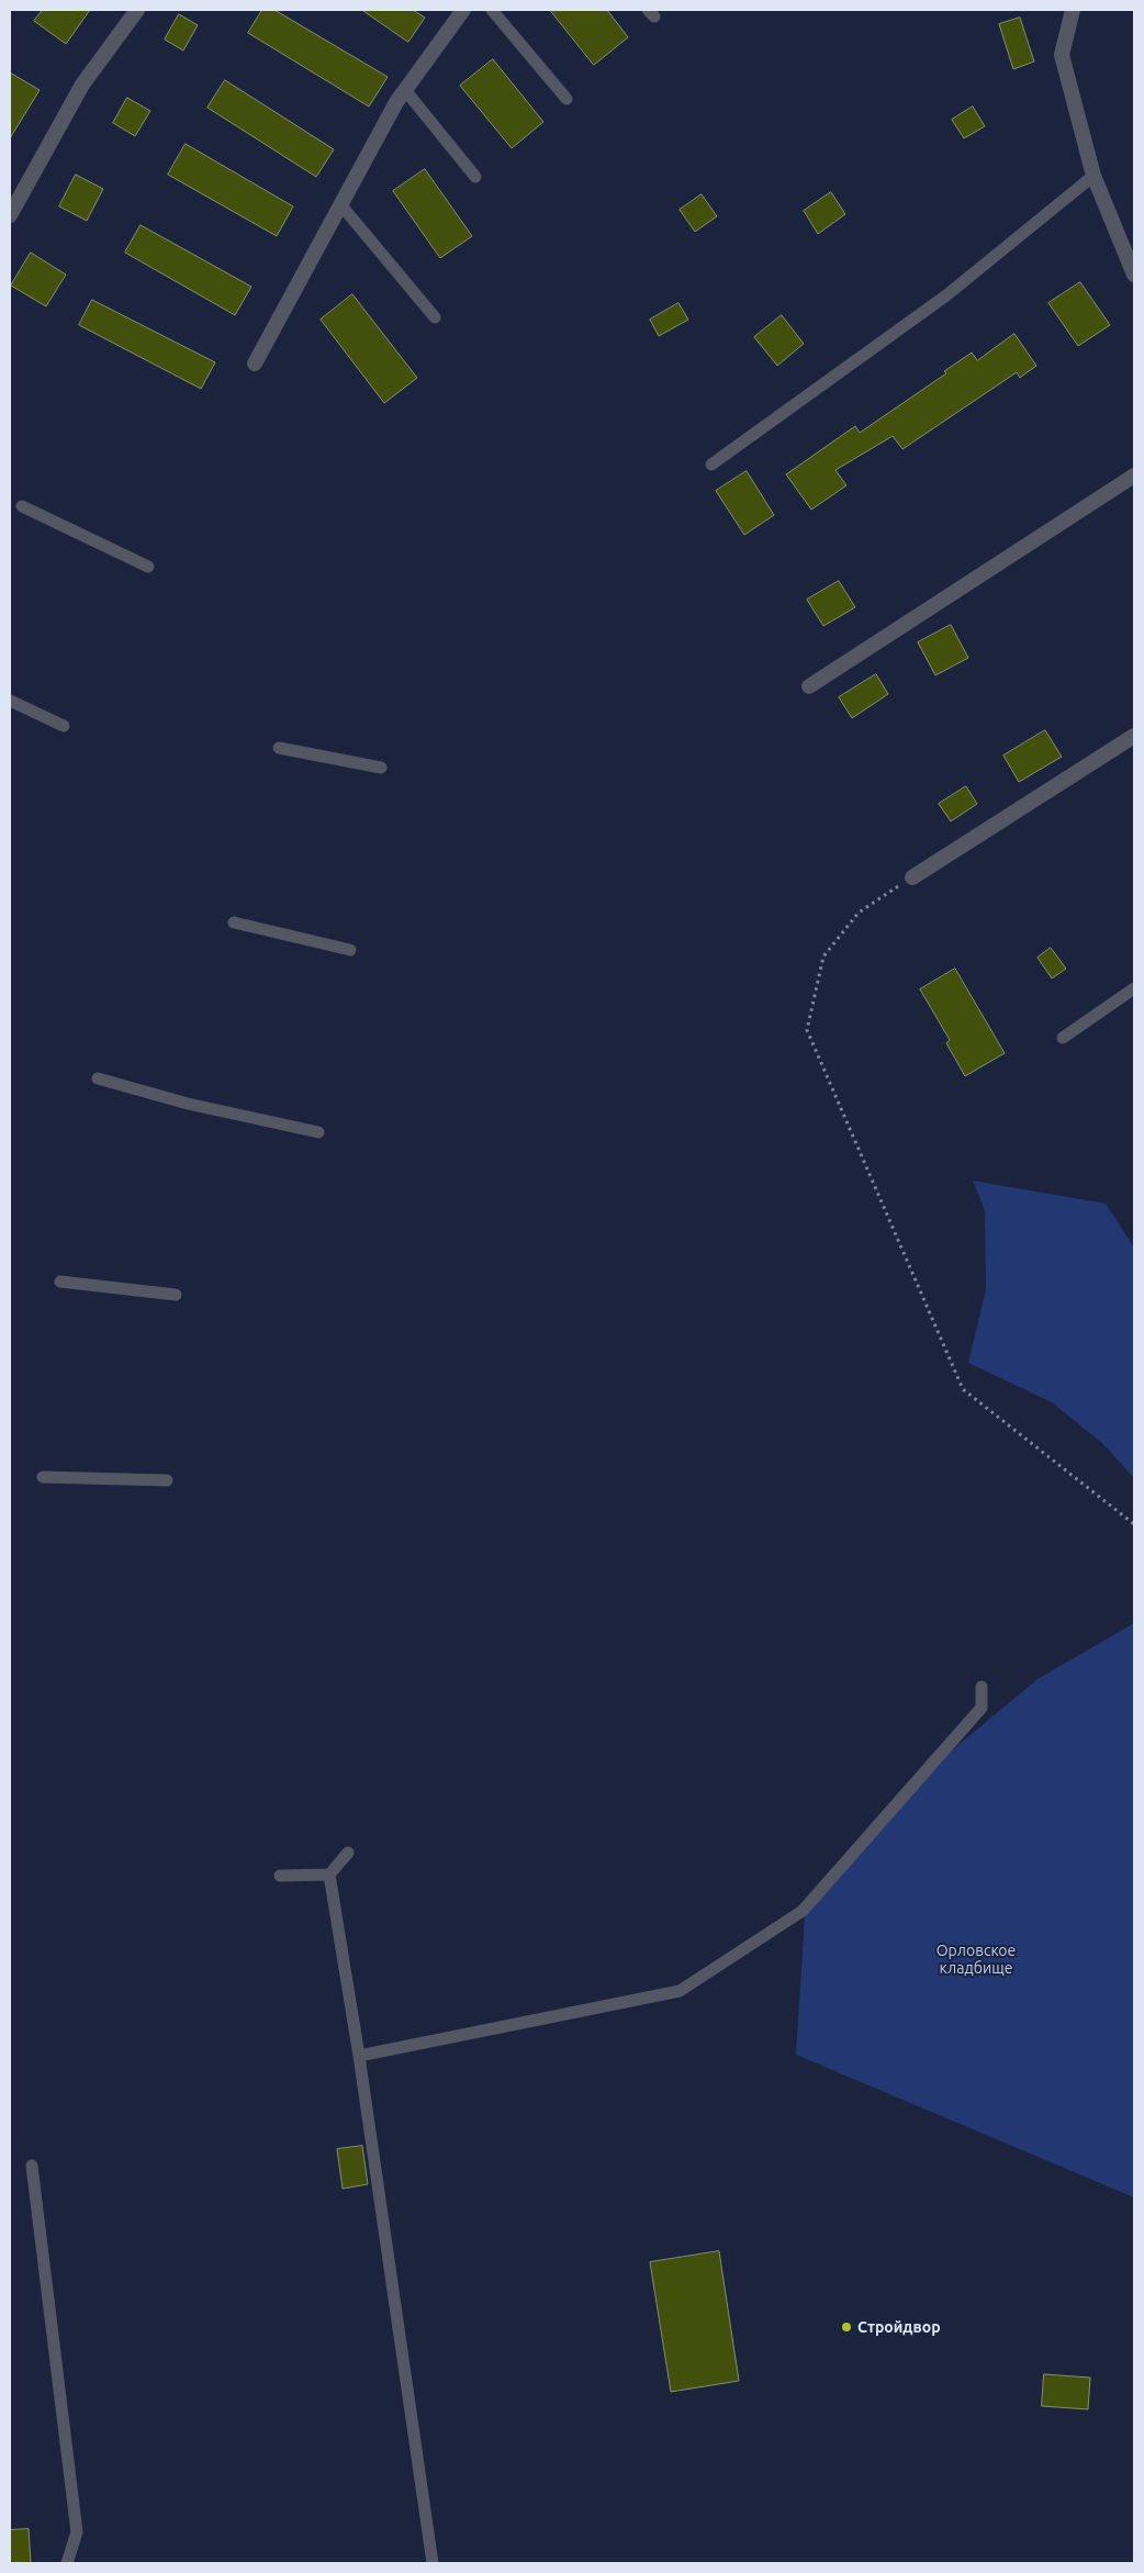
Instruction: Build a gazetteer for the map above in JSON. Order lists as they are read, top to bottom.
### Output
{
  "parks": ["Орловское кладбище"],
  "places": ["Стройдвор"]
}
